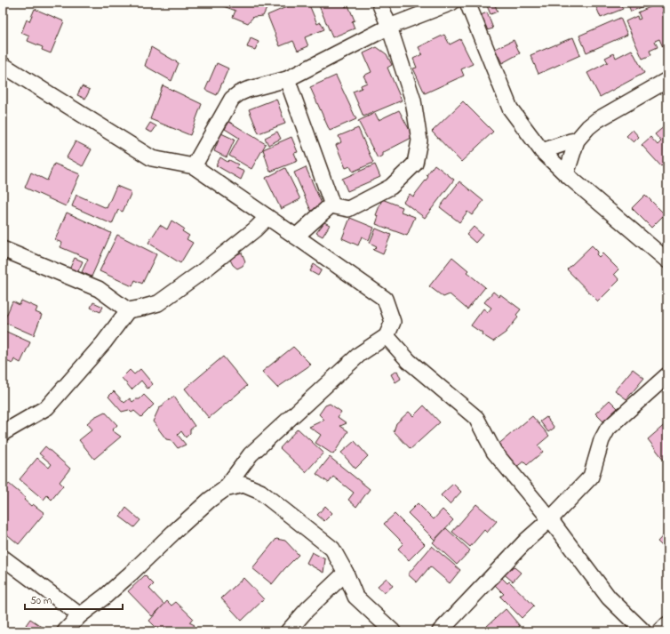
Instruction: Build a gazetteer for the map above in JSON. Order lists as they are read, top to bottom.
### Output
{
  "scale_bar": "50 m"
}
